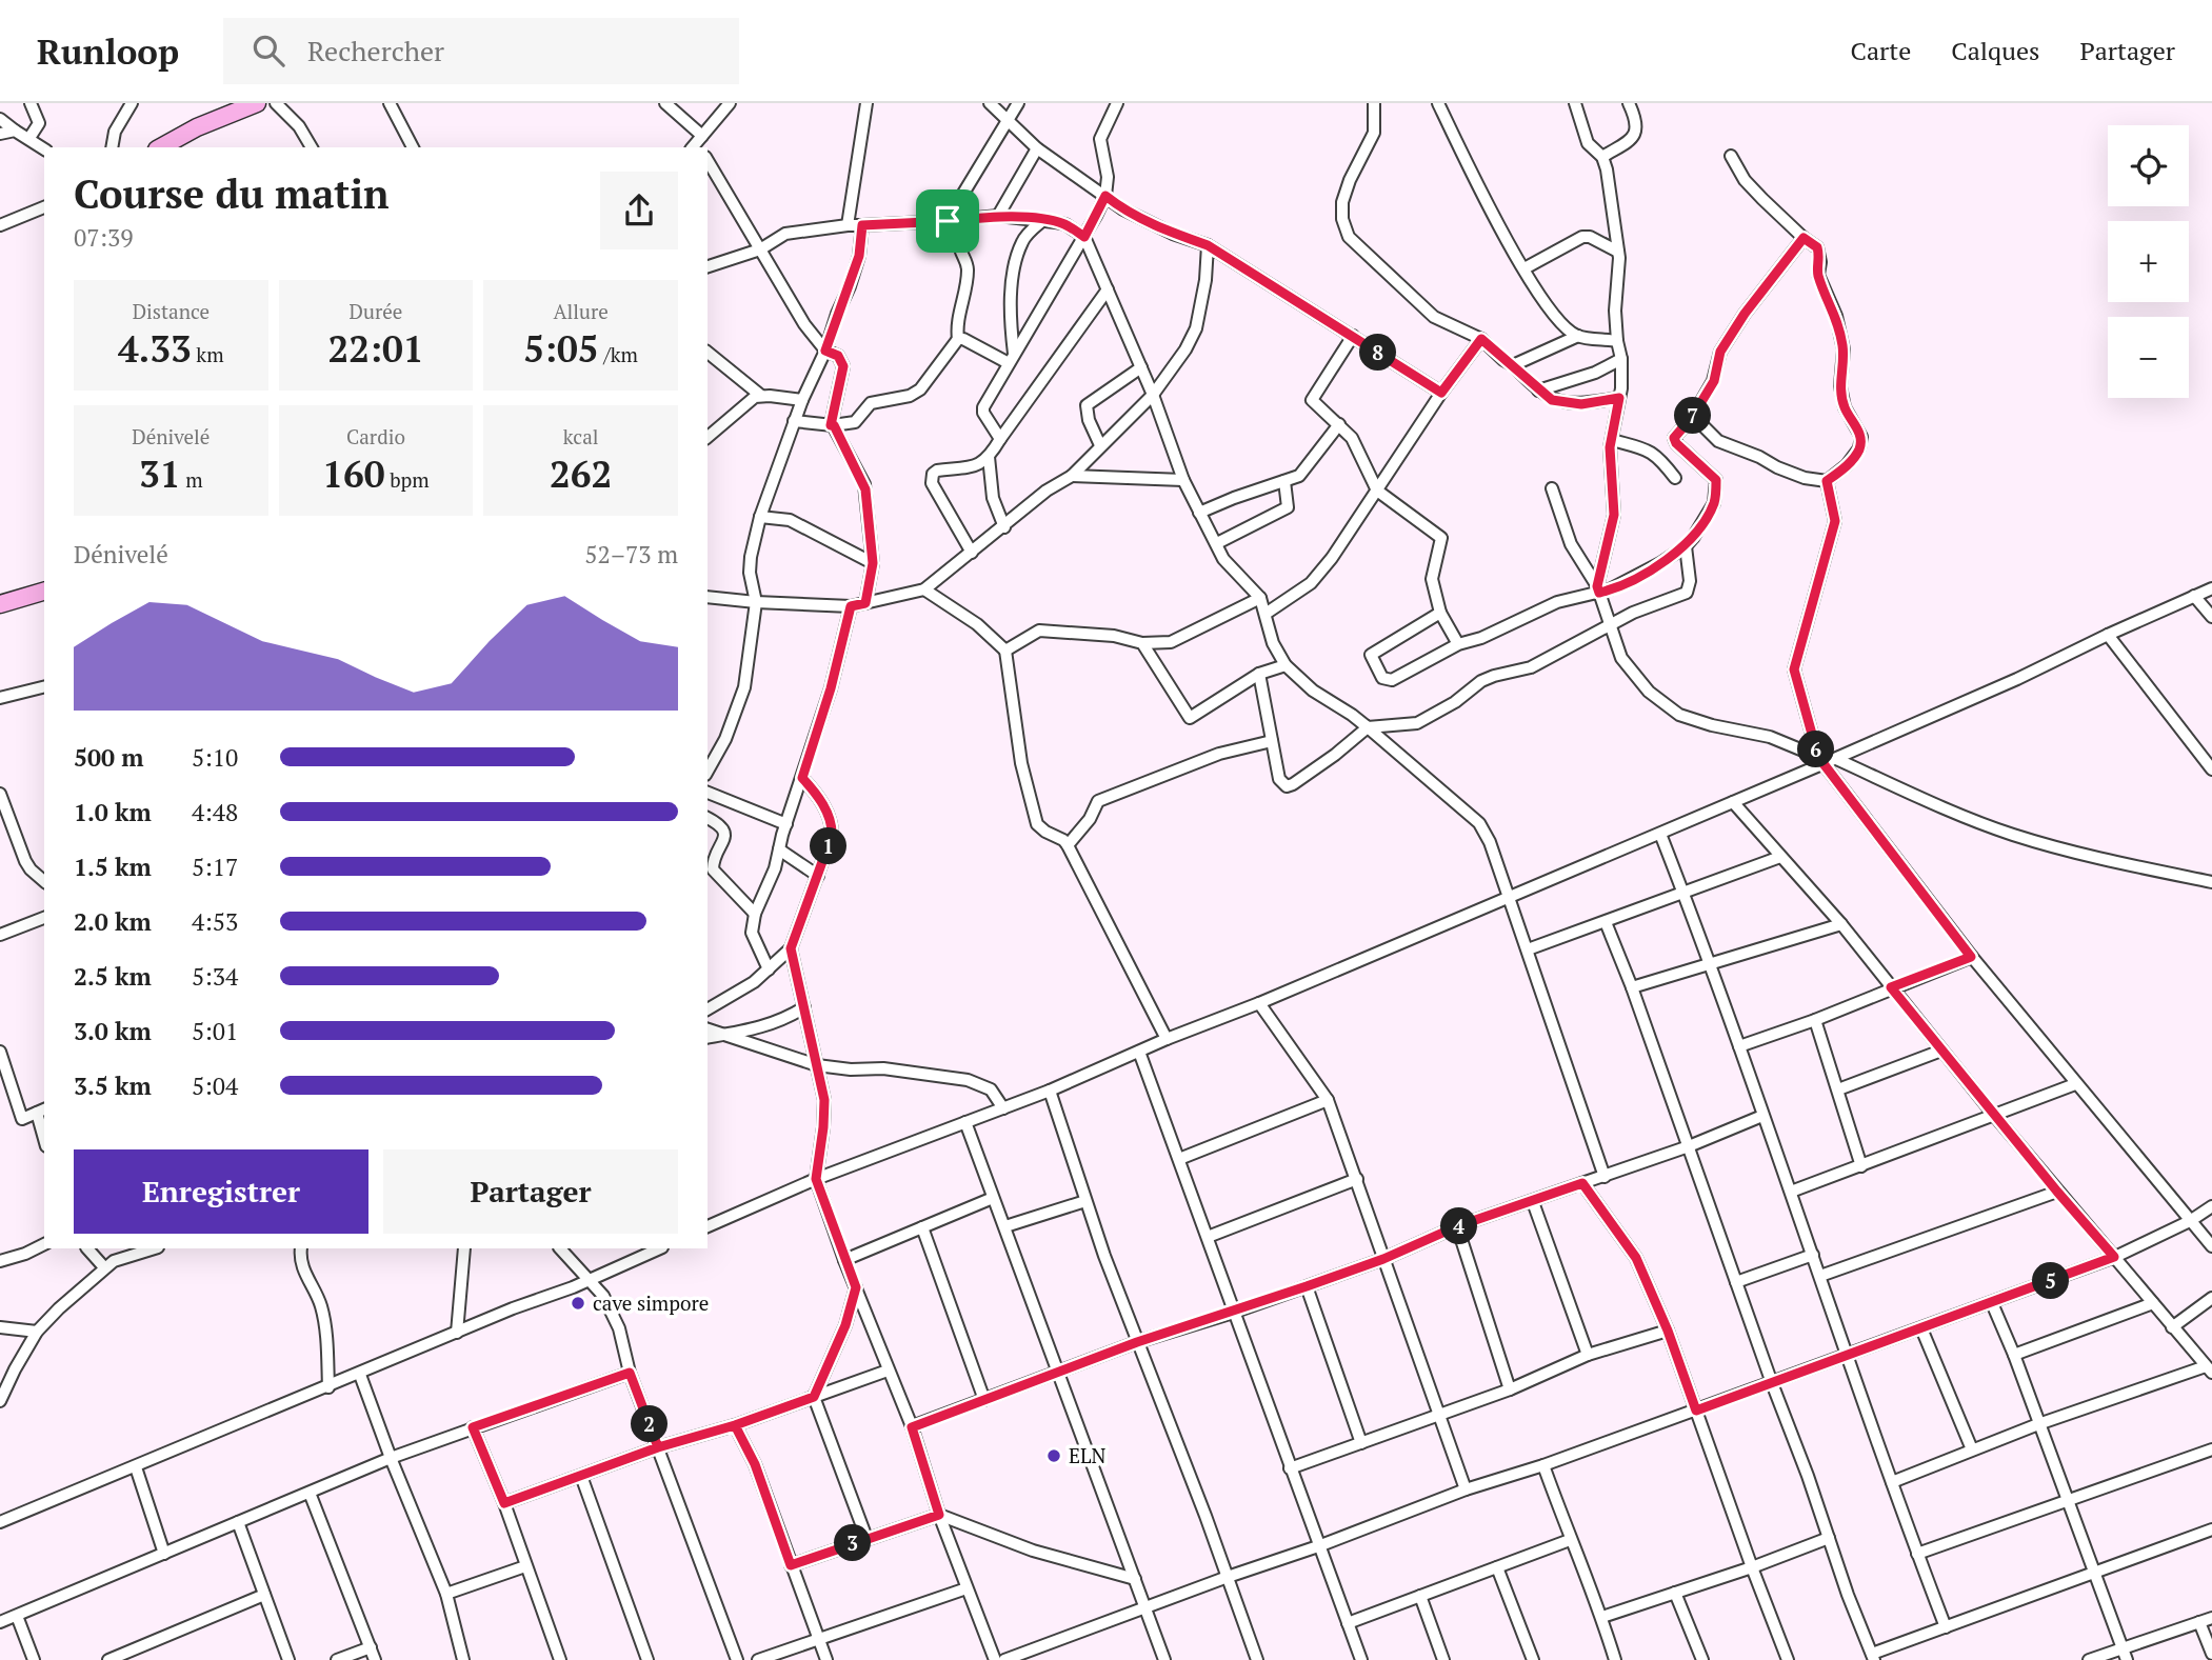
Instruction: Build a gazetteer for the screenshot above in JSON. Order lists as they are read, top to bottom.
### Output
{
  "places": ["cave simpore", "ELN"],
  "page": {
    "header": "Runloop",
    "search": "Rechercher",
    "nav": ["Carte", "Calques", "Partager"],
    "map_buttons": ["+", "−"],
    "heading": ["Course du matin", "07:39"],
    "stats": [
      ["Distance", "4.33 km"],
      ["Durée", "22:01"],
      ["Allure", "5:05 /km"],
      ["Dénivelé", "31 m"],
      ["Cardio", "160 bpm"],
      ["kcal", "262"]
    ],
    "pins": [
      "8",
      "7",
      "6",
      "1",
      "4",
      "5",
      "2",
      "3"
    ],
    "chart": ["Dénivelé", "52–73 m"],
    "list": [
      {
        "name": "500 m",
        "note": "5:10"
      },
      {
        "name": "1.0 km",
        "note": "4:48"
      },
      {
        "name": "1.5 km",
        "note": "5:17"
      },
      {
        "name": "2.0 km",
        "note": "4:53"
      },
      {
        "name": "2.5 km",
        "note": "5:34"
      },
      {
        "name": "3.0 km",
        "note": "5:01"
      },
      {
        "name": "3.5 km",
        "note": "5:04"
      }
    ],
    "buttons": ["Enregistrer", "Partager"]
  }
}
